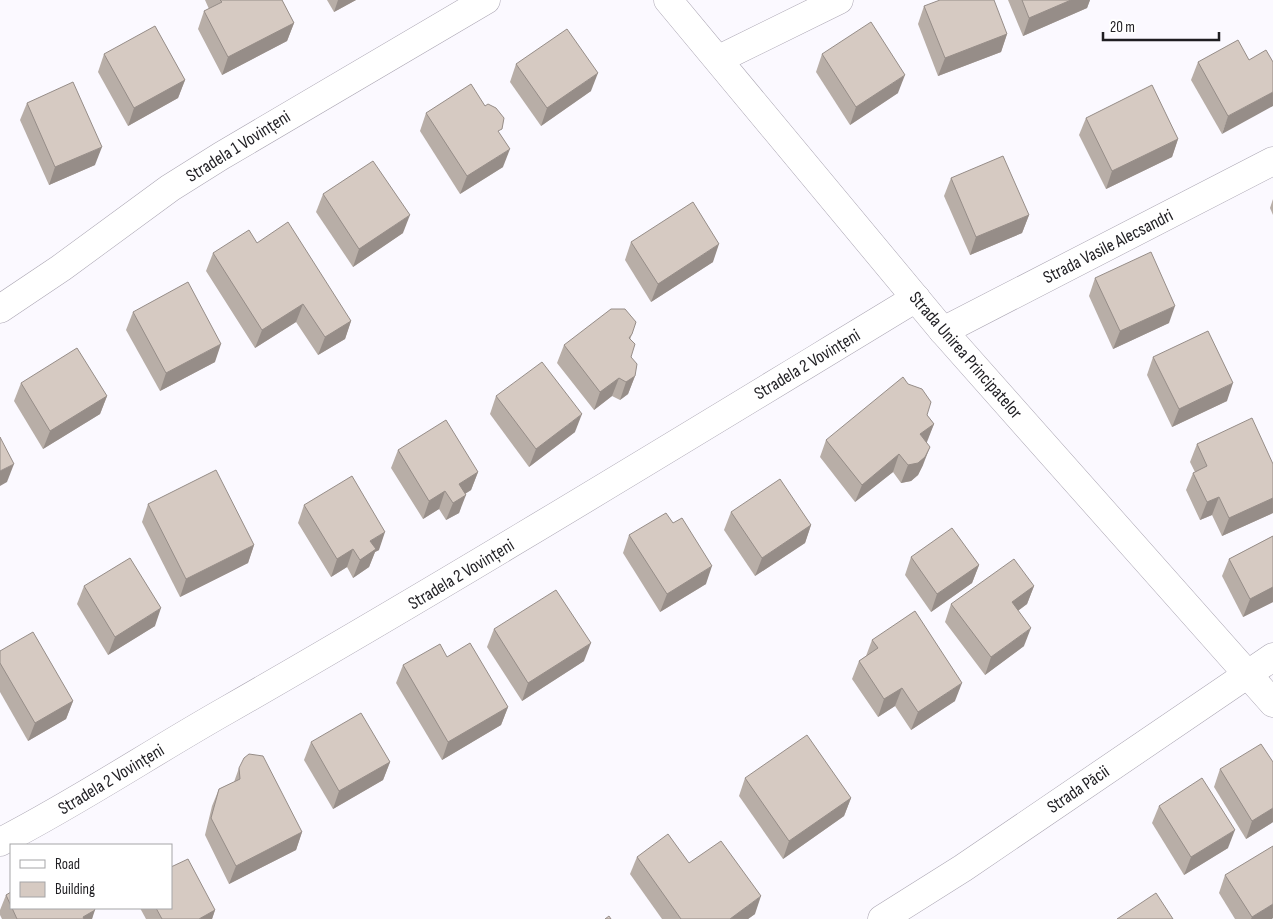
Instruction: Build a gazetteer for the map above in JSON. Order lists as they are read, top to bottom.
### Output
{
  "streets": {
    "street": [
      "Stradela 1 Vovințeni",
      "Strada Vasile Alecsandri",
      "Strada Unirea Principatelor",
      "Stradela 2 Vovințeni",
      "Strada Păcii"
    ]
  },
  "crossings": [
    ["Strada Vasile Alecsandri", "Strada Unirea Principatelor"],
    ["Strada Unirea Principatelor", "Stradela 2 Vovințeni"],
    ["Strada Unirea Principatelor", "Strada Păcii"]
  ],
  "legend": ["Road", "Building"],
  "scale_bar": "20 m"
}
